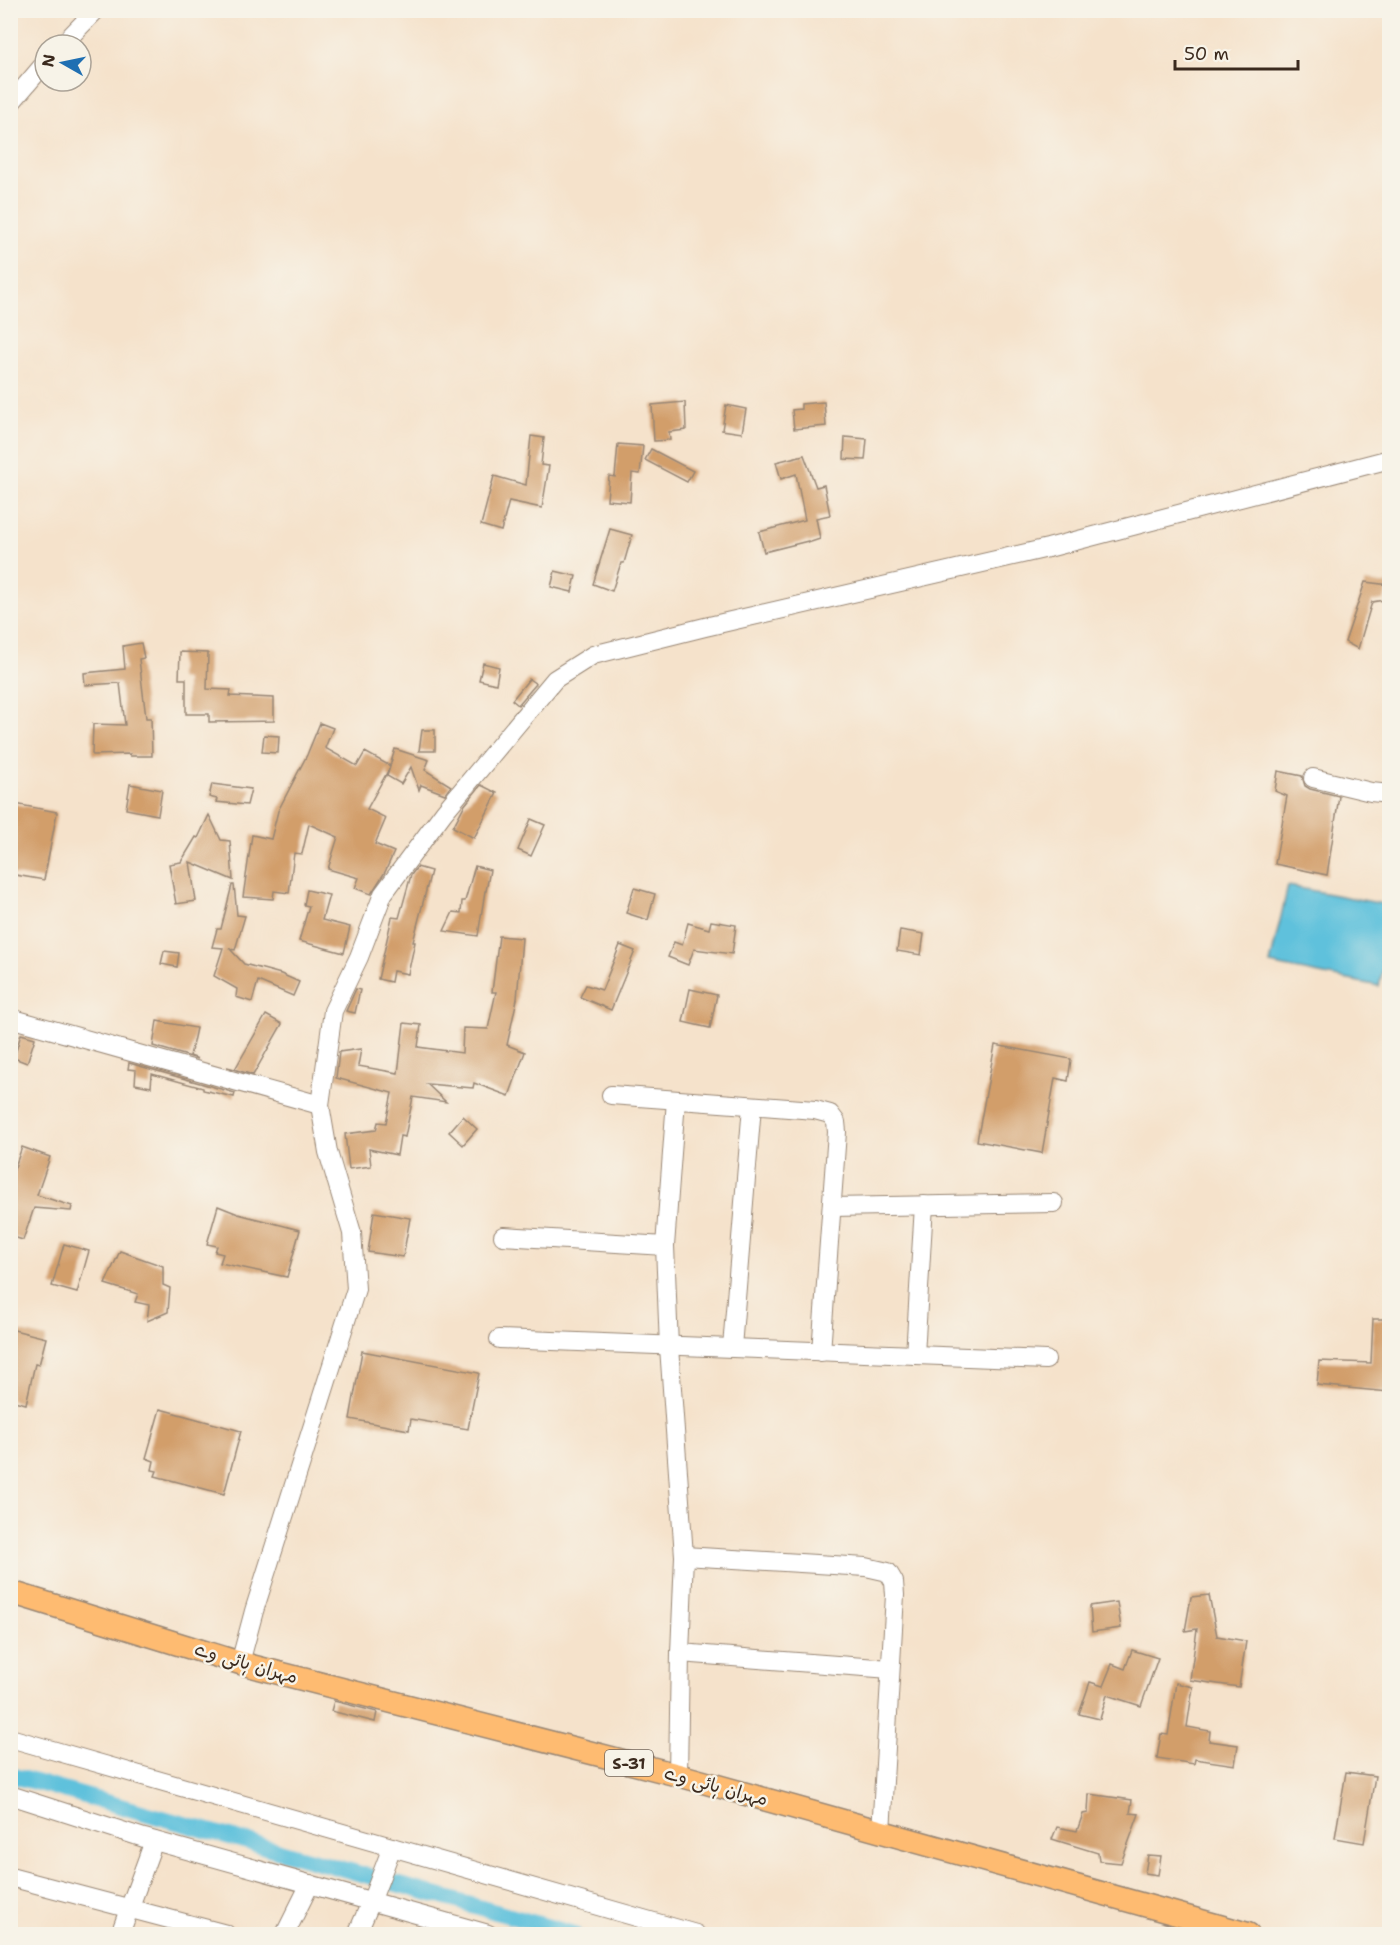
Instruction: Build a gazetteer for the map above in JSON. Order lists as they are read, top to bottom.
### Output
{
  "streets": {
    "main road": ["مہران ہائی وے", "S-31"]
  },
  "scale_bar": "50 m",
  "north": "left"
}
